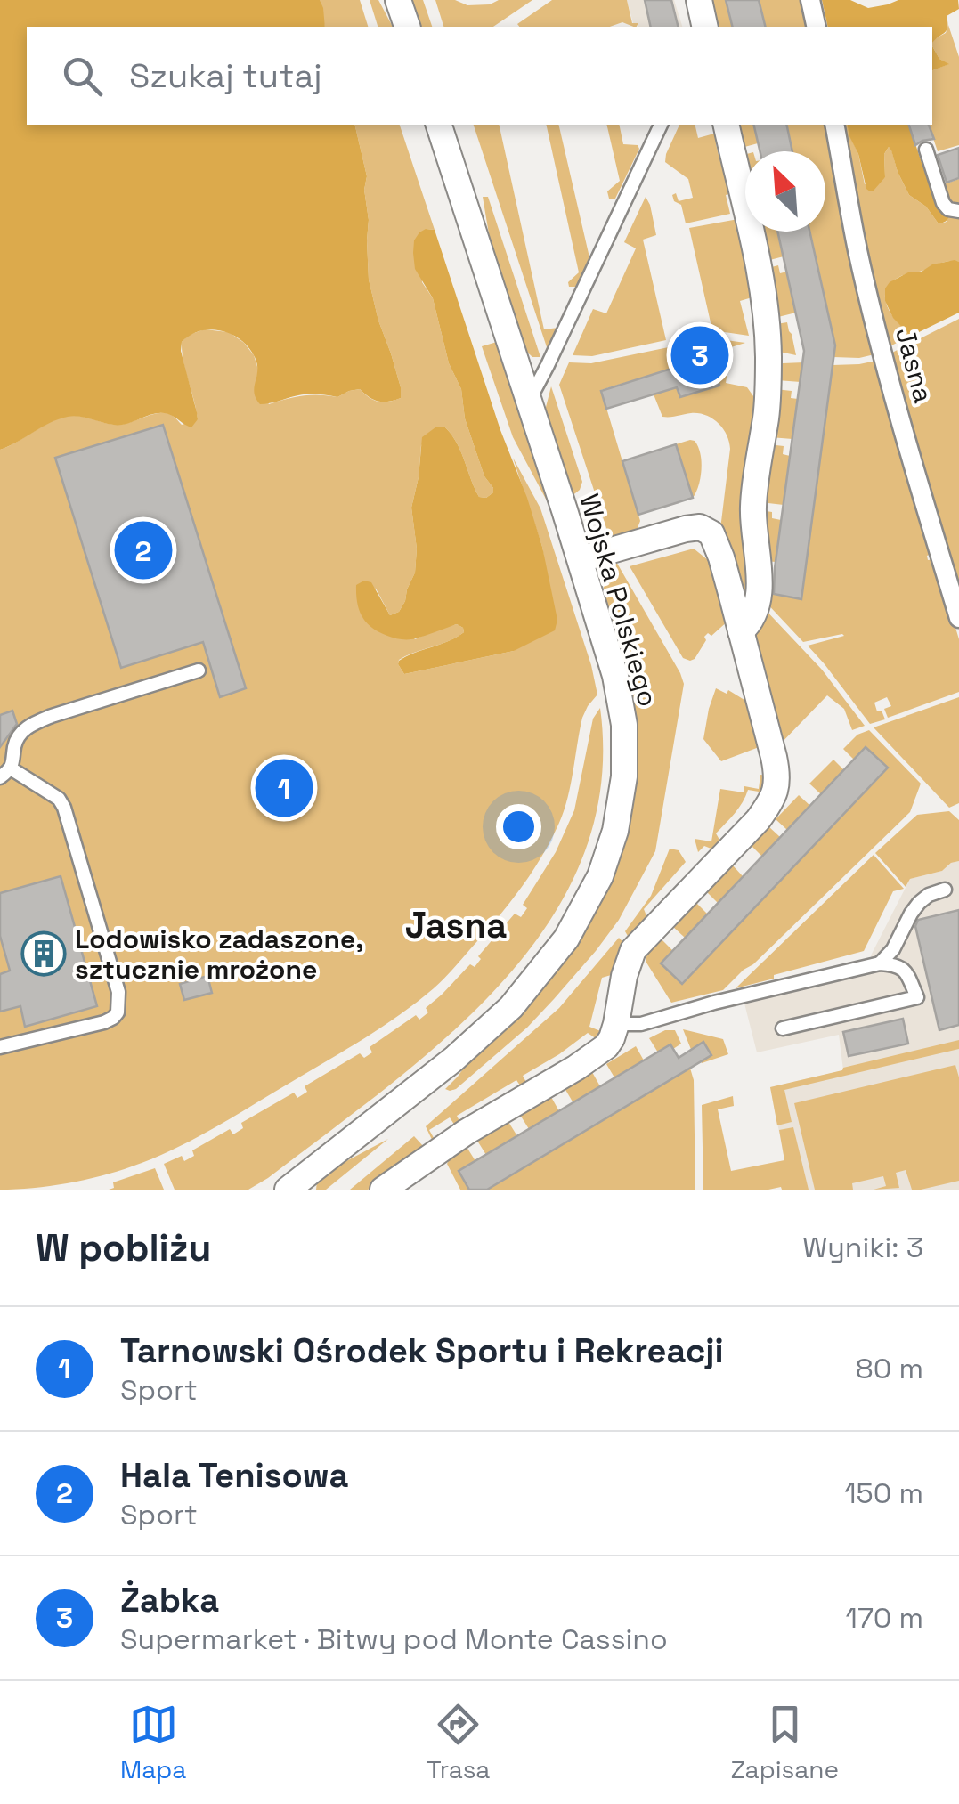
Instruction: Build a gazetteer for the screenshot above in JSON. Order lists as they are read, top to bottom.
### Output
{
  "streets": {
    "street": ["Jasna", "Wojska Polskiego"]
  },
  "districts": ["Jasna"],
  "places": {
    "building": ["Lodowisko zadaszone, sztucznie mrożone"]
  },
  "north": "top left",
  "page": {
    "search": "Szukaj tutaj",
    "pins": ["3", "2", "1"],
    "heading": ["W pobliżu", "Wyniki: 3"],
    "list": [
      {
        "mark": "1",
        "name": "Tarnowski Ośrodek Sportu i Rekreacji",
        "note": "Sport",
        "value": "80 m"
      },
      {
        "mark": "2",
        "name": "Hala Tenisowa",
        "note": "Sport",
        "value": "150 m"
      },
      {
        "mark": "3",
        "name": "Żabka",
        "note": "Supermarket · Bitwy pod Monte Cassino",
        "value": "170 m"
      }
    ],
    "nav": ["Mapa", "Trasa", "Zapisane"]
  }
}
